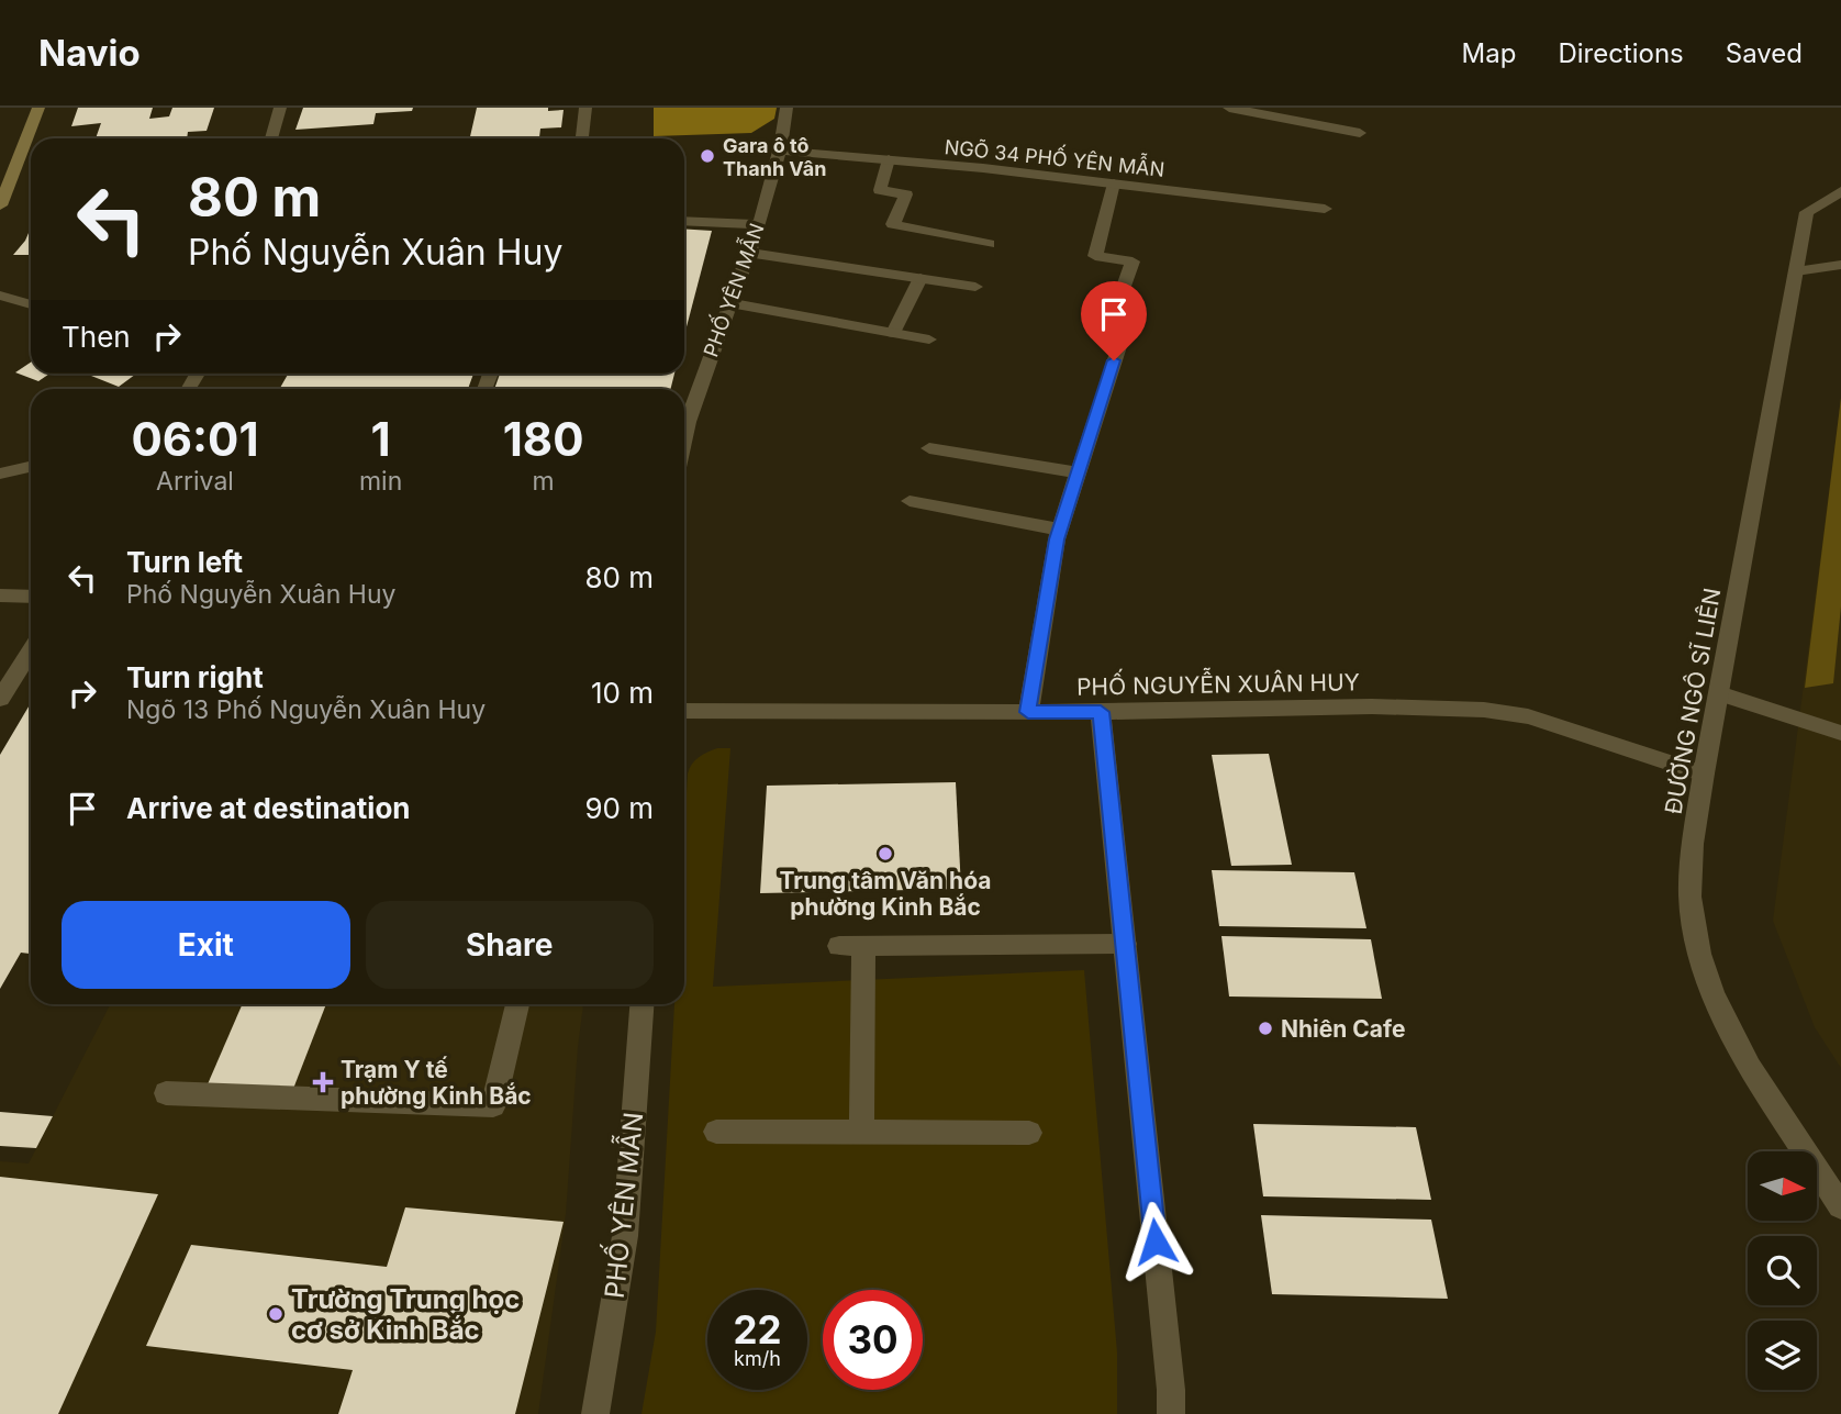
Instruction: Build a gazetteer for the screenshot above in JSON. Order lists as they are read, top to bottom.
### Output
{
  "streets": {
    "street": [
      "NGÕ 34 PHỐ YÊN MẪN",
      "PHỐ YÊN MẪN",
      "PHỐ NGUYỄN XUÂN HUY",
      "ĐƯỜNG NGÔ SĨ LIÊN"
    ]
  },
  "crossings": [
    ["NGÕ 34 PHỐ YÊN MẪN", "PHỐ YÊN MẪN"],
    ["PHỐ NGUYỄN XUÂN HUY", "ĐƯỜNG NGÔ SĨ LIÊN"]
  ],
  "places": {
    "other": [
      "Gara ô tô Thanh Vân",
      "Trung tâm Văn hóa phường Kinh Bắc",
      "Nhiên Cafe",
      "Trường Trung học cơ sở Kinh Bắc"
    ],
    "health": ["Trạm Y tế phường Kinh Bắc"]
  },
  "north": "right",
  "page": {
    "header": "Navio",
    "nav": ["Map", "Directions", "Saved"],
    "turn": ["80 m", "Phố Nguyễn Xuân Huy"],
    "then": "Then",
    "eta": [
      "06:01",
      "Arrival",
      "1",
      "min",
      "180",
      "m"
    ],
    "list": [
      {
        "name": "Turn left",
        "note": "Phố Nguyễn Xuân Huy",
        "value": "80 m"
      },
      {
        "name": "Turn right",
        "note": "Ngõ 13 Phố Nguyễn Xuân Huy",
        "value": "10 m"
      },
      {
        "name": "Arrive at destination",
        "value": "90 m"
      }
    ],
    "buttons": ["Exit", "Share"],
    "speed": "22 km/h",
    "limit": "30"
  }
}
